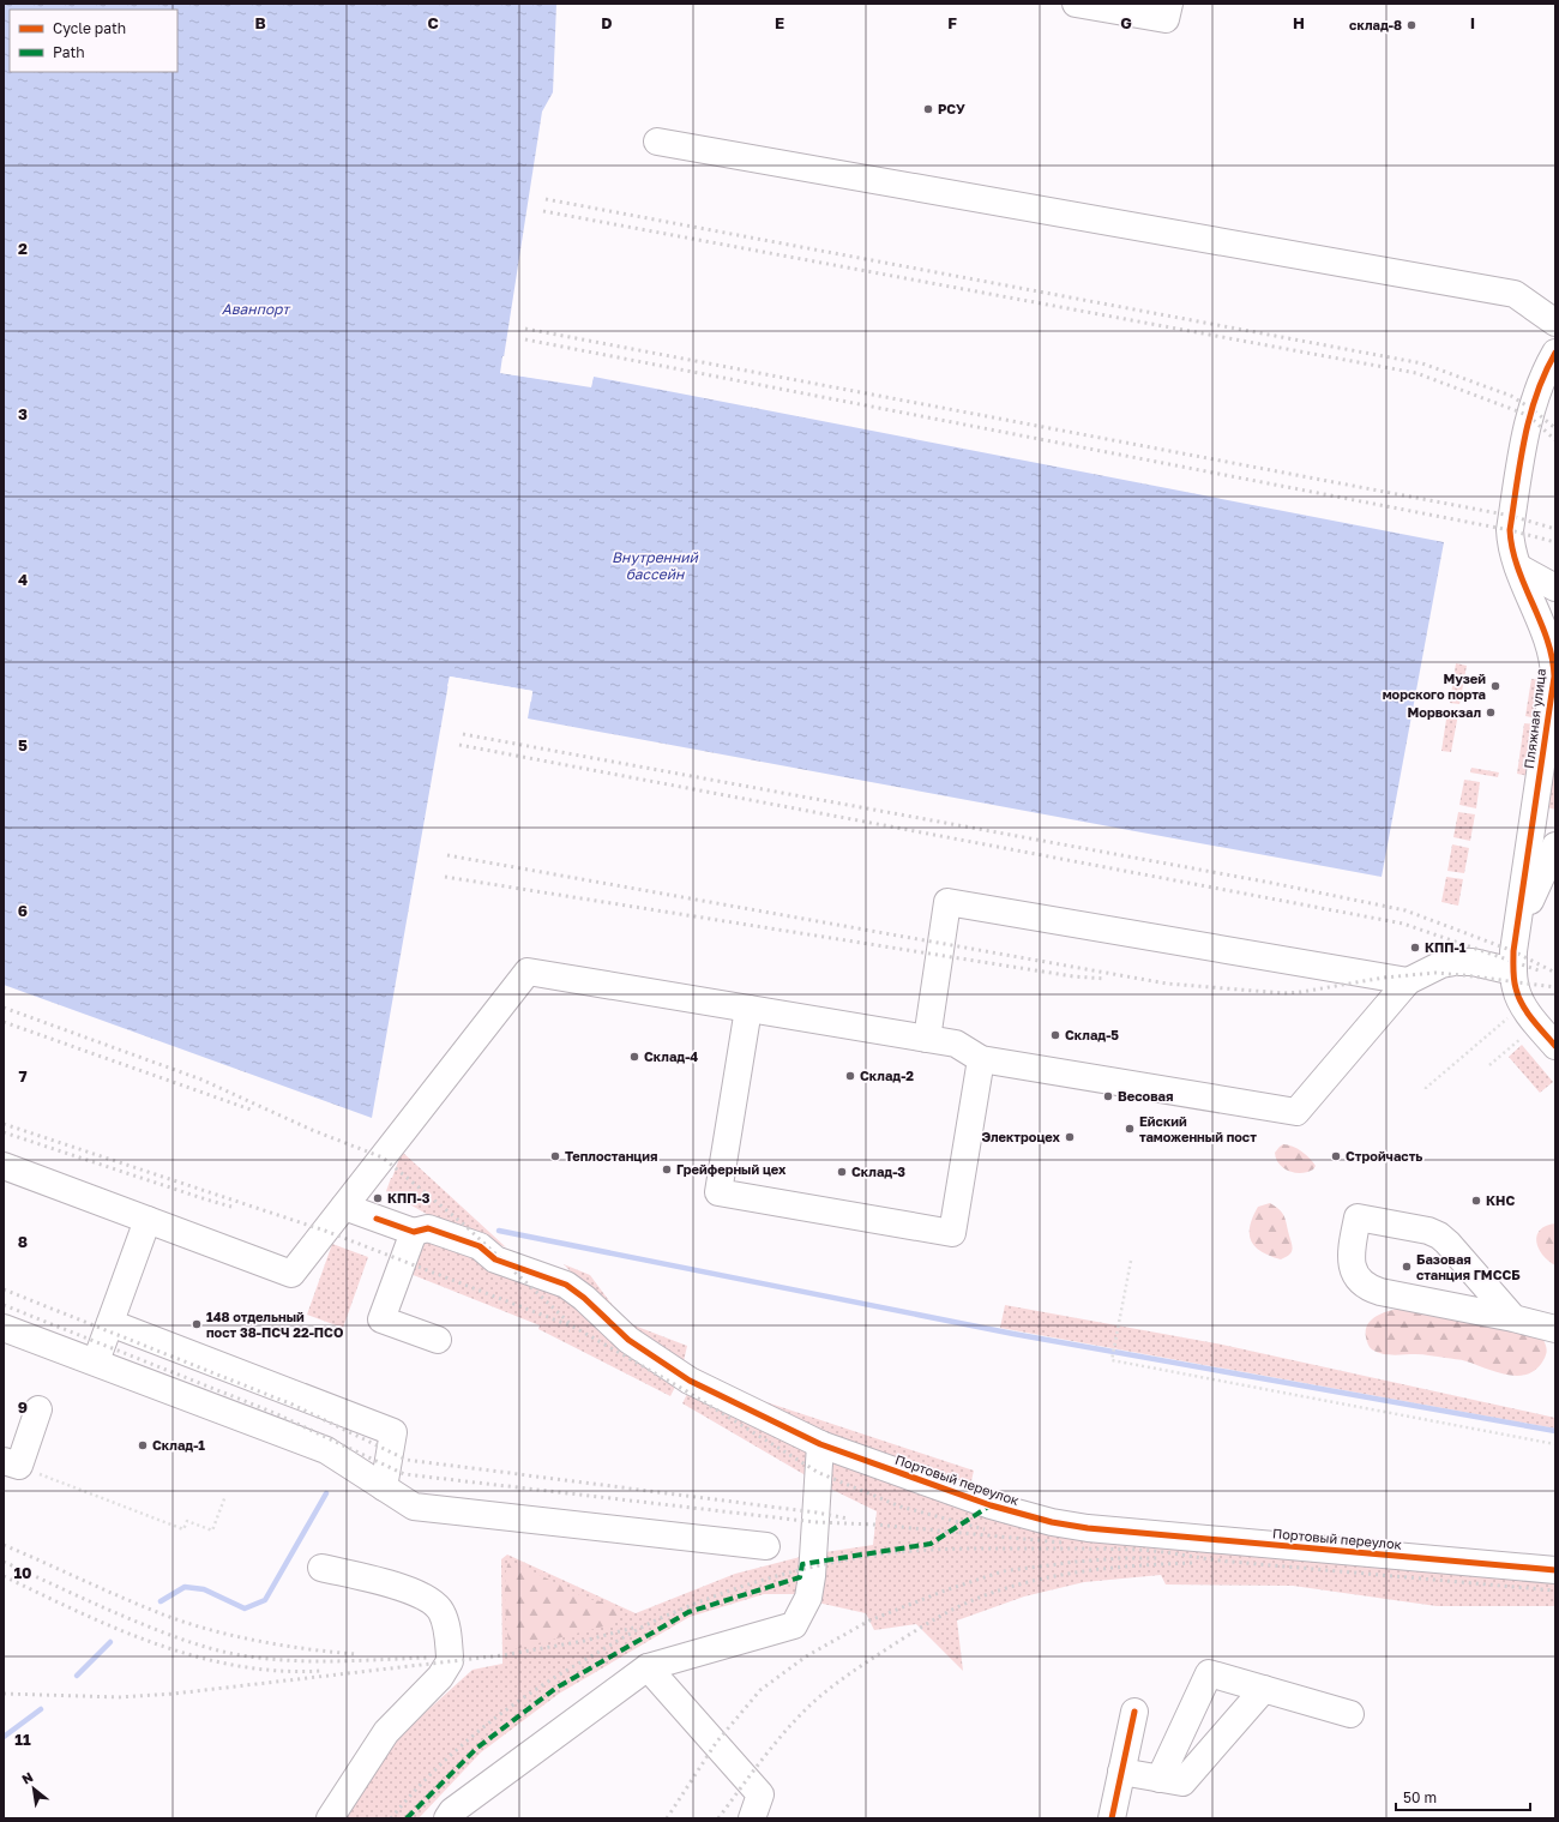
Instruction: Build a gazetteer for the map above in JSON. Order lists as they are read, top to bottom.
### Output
{
  "streets": {
    "street": ["Пляжная улица", "Портовый переулок"]
  },
  "water": ["Аванпорт", "Внутренний бассейн"],
  "places": [
    "склад-8",
    "РСУ",
    "Музей морского порта",
    "Морвокзал",
    "КПП-1",
    "Склад-5",
    "Склад-4",
    "Склад-2",
    "Весовая",
    "Ейский таможенный пост",
    "Электроцех",
    "Теплостанция",
    "Стройчасть",
    "Грейферный цех",
    "Склад-3",
    "КПП-3",
    "КНС",
    "Базовая станция ГМССБ",
    "148 отдельный пост 38-ПСЧ 22-ПСО",
    "Склад-1"
  ],
  "legend": ["Cycle path", "Path"],
  "scale_bar": "50 m",
  "north": "top left",
  "grid": {
    "columns": [
      "B",
      "C",
      "D",
      "E",
      "F",
      "G",
      "H",
      "I"
    ],
    "rows": [
      "2",
      "3",
      "4",
      "5",
      "6",
      "7",
      "8",
      "9",
      "10",
      "11"
    ]
  }
}
